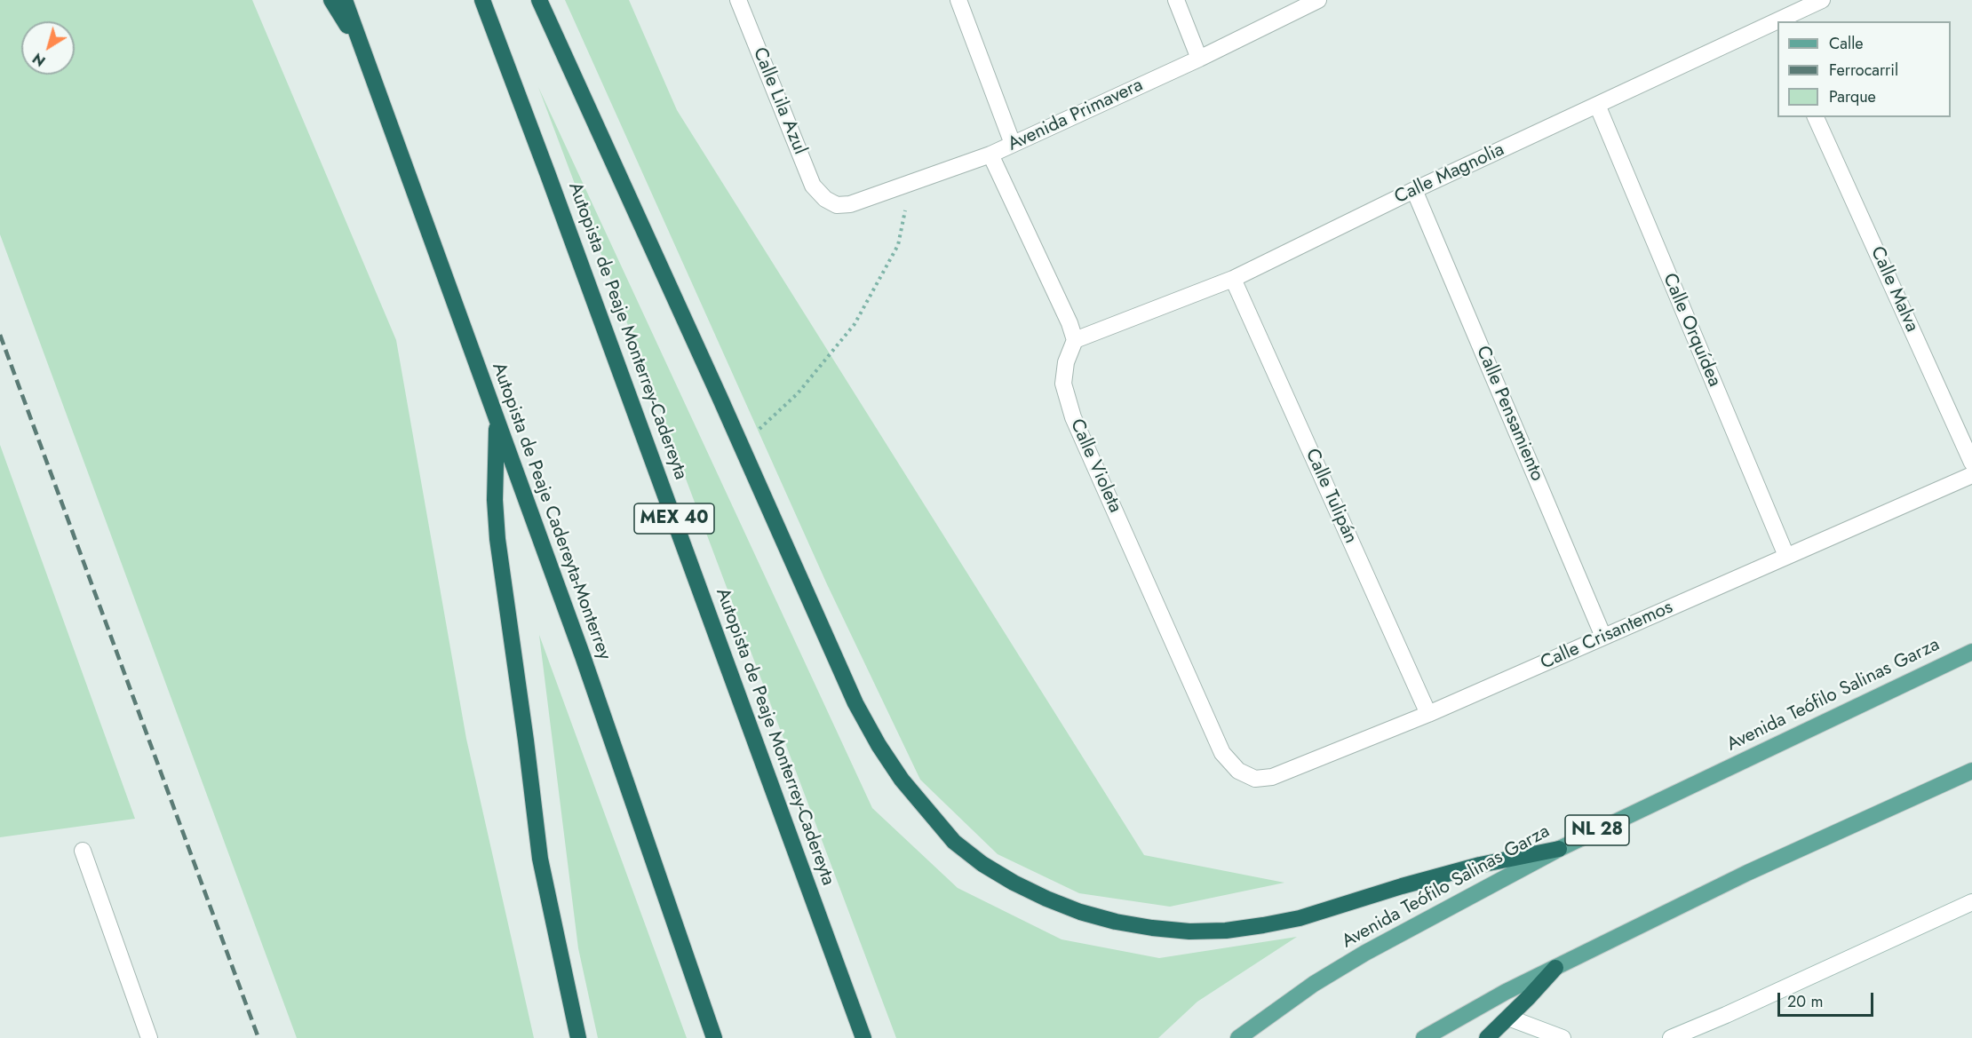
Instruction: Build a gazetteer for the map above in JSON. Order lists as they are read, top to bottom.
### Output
{
  "streets": {
    "highway": ["Autopista de Peaje Monterrey-Cadereyta", "Autopista de Peaje Cadereyta-Monterrey", "MEX 40"],
    "main road": ["Avenida Teófilo Salinas Garza", "NL 28"],
    "street": [
      "Calle Lila Azul",
      "Avenida Primavera",
      "Calle Magnolia",
      "Calle Malva",
      "Calle Orquídea",
      "Calle Pensamiento",
      "Calle Violeta",
      "Calle Tulipán",
      "Calle Crisantemos"
    ]
  },
  "crossings": [
    ["Calle Lila Azul", "Avenida Primavera"],
    ["Calle Magnolia", "Calle Orquídea"],
    ["Calle Magnolia", "Calle Pensamiento"],
    ["Calle Magnolia", "Calle Violeta"],
    ["Calle Magnolia", "Calle Tulipán"],
    ["Calle Orquídea", "Calle Crisantemos"],
    ["Calle Pensamiento", "Calle Crisantemos"],
    ["Calle Violeta", "Calle Crisantemos"],
    ["Calle Tulipán", "Calle Crisantemos"]
  ],
  "legend": ["Calle", "Ferrocarril", "Parque"],
  "scale_bar": "20 m",
  "north": "bottom left"
}
